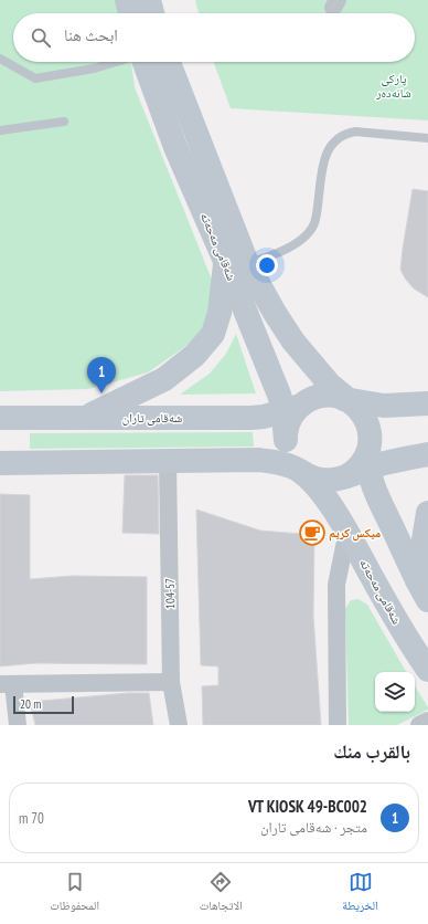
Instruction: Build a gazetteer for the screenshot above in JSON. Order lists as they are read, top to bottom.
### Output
{
  "streets": {
    "main road": ["شەقامی مەحەتە", "شەقامی تاران"],
    "street": ["104-57"]
  },
  "crossings": [
    ["شەقامی مەحەتە", "شەقامی تاران"]
  ],
  "parks": ["پارکی شانەدەر"],
  "places": {
    "cafe": ["ميكس كريم"]
  },
  "scale_bar": "20 m",
  "page": {
    "search": "ابحث هنا",
    "pins": "1",
    "scale": "20 m",
    "heading": "بالقرب منك",
    "list": [
      {
        "mark": "1",
        "name": "VT KIOSK 49-BC002",
        "note": "متجر · شەقامی تاران",
        "value": "70 m"
      }
    ],
    "nav": ["الخريطة", "الاتجاهات", "المحفوظات"]
  }
}
